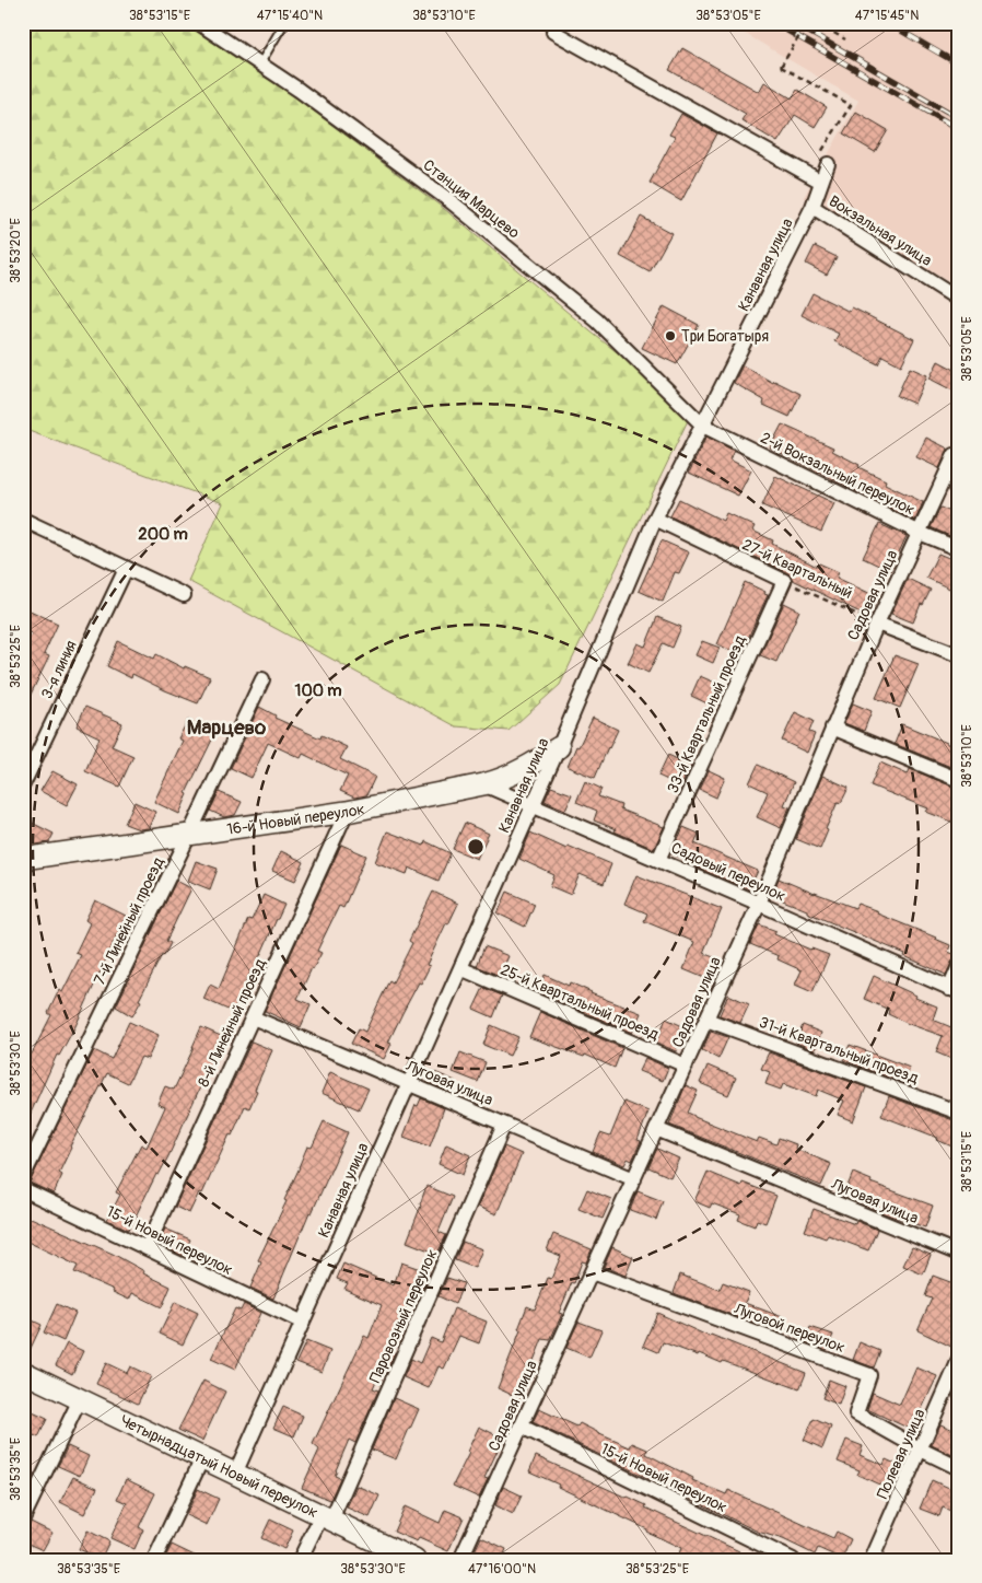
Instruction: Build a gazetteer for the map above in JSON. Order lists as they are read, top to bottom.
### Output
{
  "streets": {
    "street": [
      "Станция Марцево",
      "Вокзальная улица",
      "Канавная улица",
      "2-й Вокзальный переулок",
      "27-й Квартальный",
      "Садовая улица",
      "3-я линия",
      "33-й Квартальный проезд",
      "16-й Новый переулок",
      "Садовый переулок",
      "7-й Линейный проезд",
      "25-й Квартальный проезд",
      "8-й Линейный проезд",
      "31-й Квартальный проезд",
      "Луговая улица",
      "15-й Новый переулок",
      "Паровозный переулок",
      "Луговой переулок",
      "Полевая улица",
      "Четырнадцатый Новый переулок"
    ]
  },
  "crossings": [
    ["Станция Марцево", "Канавная улица"],
    ["Станция Марцево", "2-й Вокзальный переулок"],
    ["Вокзальная улица", "Канавная улица"],
    ["Канавная улица", "2-й Вокзальный переулок"],
    ["Канавная улица", "27-й Квартальный"],
    ["Канавная улица", "16-й Новый переулок"],
    ["Канавная улица", "Садовый переулок"],
    ["Канавная улица", "25-й Квартальный проезд"],
    ["Канавная улица", "Луговая улица"],
    ["Канавная улица", "15-й Новый переулок"],
    ["Канавная улица", "Четырнадцатый Новый переулок"],
    ["2-й Вокзальный переулок", "Садовая улица"],
    ["27-й Квартальный", "Садовая улица"],
    ["27-й Квартальный", "33-й Квартальный проезд"],
    ["Садовая улица", "Садовый переулок"],
    ["Садовая улица", "25-й Квартальный проезд"],
    ["Садовая улица", "31-й Квартальный проезд"],
    ["Садовая улица", "Луговая улица"],
    ["Садовая улица", "15-й Новый переулок"],
    ["Садовая улица", "Луговой переулок"],
    ["33-й Квартальный проезд", "Садовый переулок"],
    ["16-й Новый переулок", "Садовый переулок"],
    ["16-й Новый переулок", "7-й Линейный проезд"],
    ["16-й Новый переулок", "8-й Линейный проезд"],
    ["8-й Линейный проезд", "Луговая улица"],
    ["8-й Линейный проезд", "15-й Новый переулок"],
    ["Луговая улица", "Паровозный переулок"],
    ["Паровозный переулок", "Четырнадцатый Новый переулок"],
    ["Луговой переулок", "Полевая улица"]
  ],
  "districts": ["Марцево"],
  "places": ["Три Богатыря"],
  "coordinates": [
    "38°53'15\"E",
    "47°15'40\"N",
    "38°53'10\"E",
    "38°53'05\"E",
    "47°15'45\"N",
    "38°53'20\"E",
    "38°53'25\"E",
    "38°53'30\"E",
    "38°53'35\"E",
    "47°16'00\"N"
  ],
  "rings": ["200 m", "100 m"]
}
